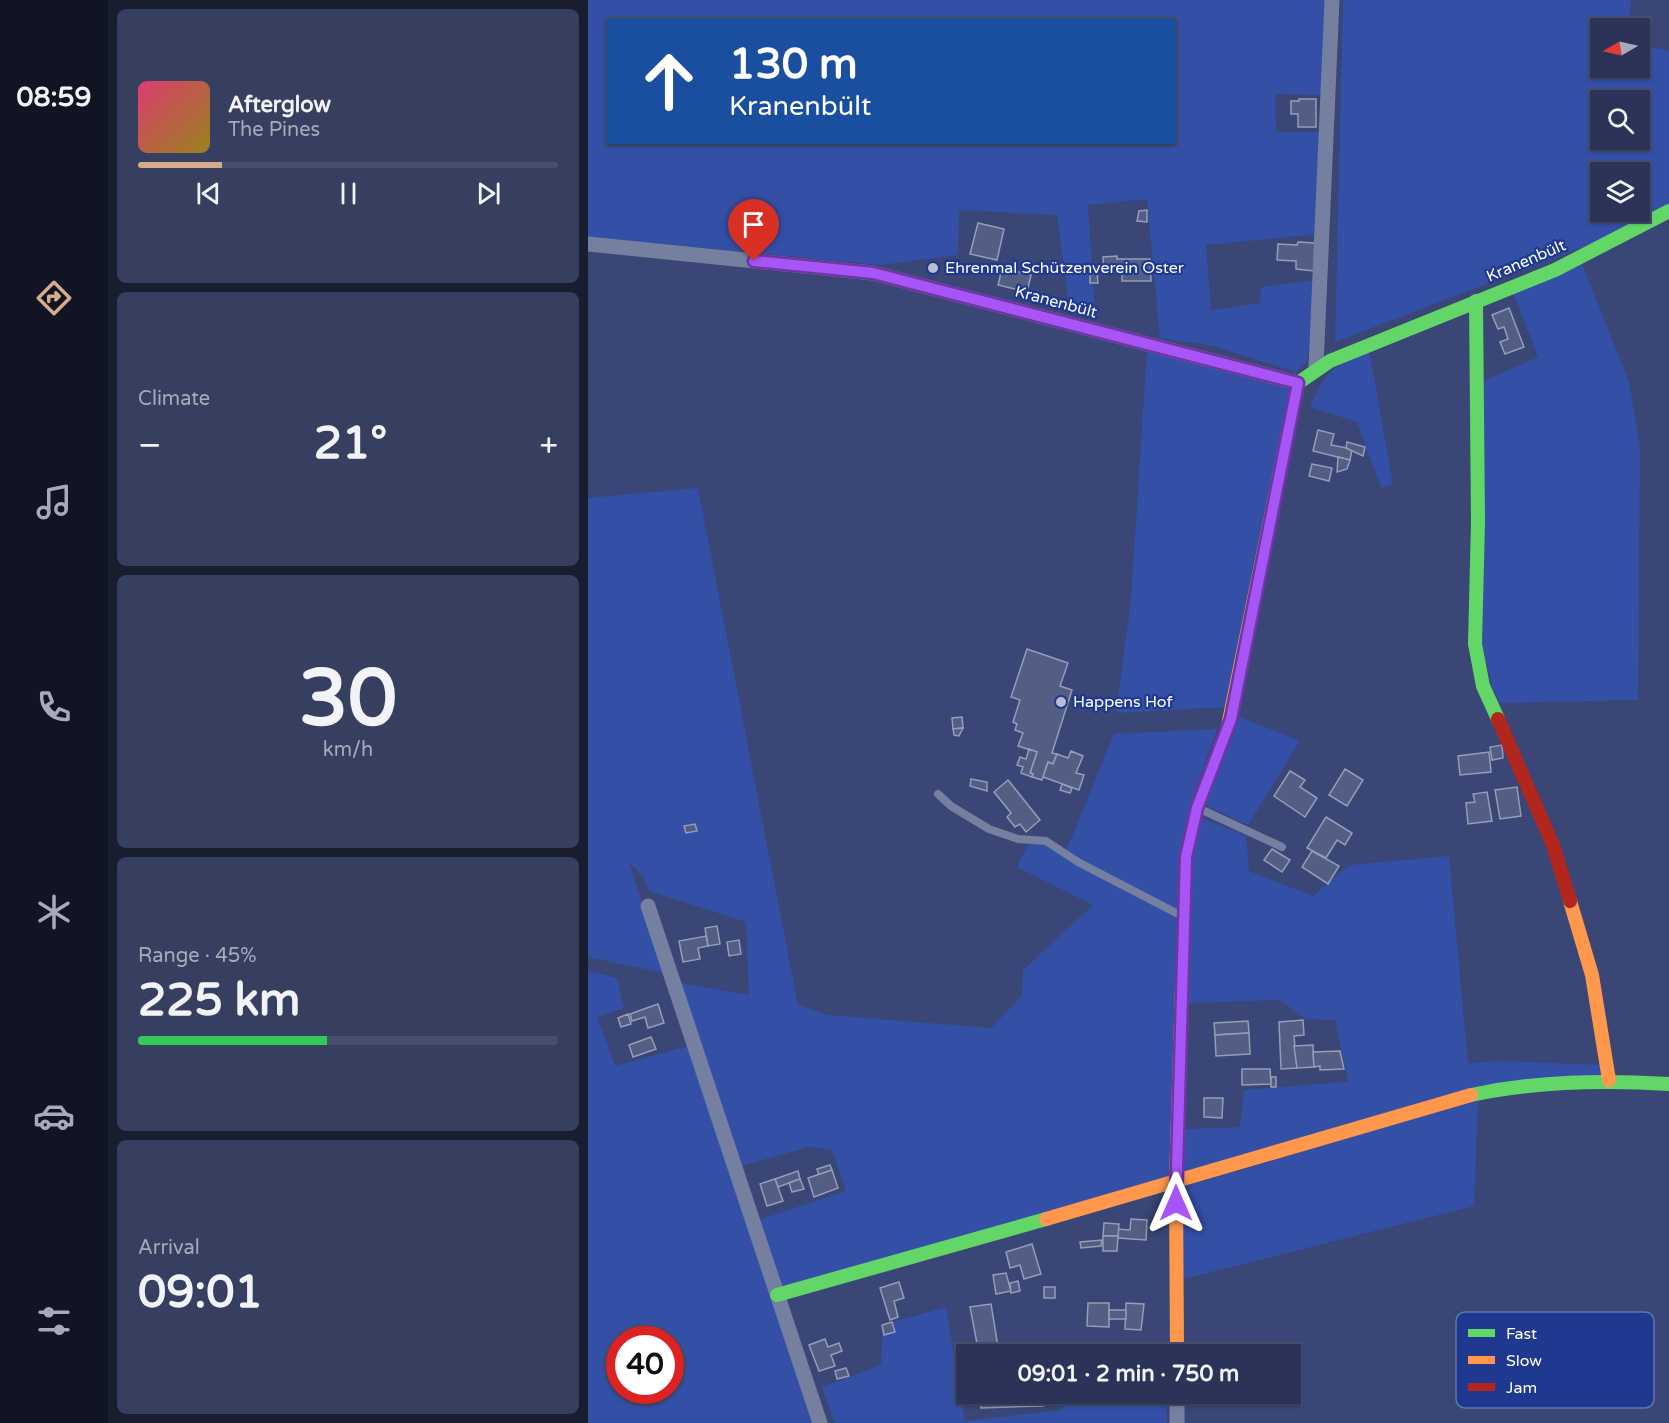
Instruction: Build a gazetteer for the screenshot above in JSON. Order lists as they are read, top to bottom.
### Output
{
  "streets": {
    "street": ["Kranenbült"]
  },
  "places": ["Ehrenmal Schützenverein Oster", "Happens Hof"],
  "legend": ["Fast", "Slow", "Jam"],
  "north": "left",
  "page": {
    "tabs": "08:59",
    "turn": ["130 m", "Kranenbült"],
    "song": ["Afterglow", "The Pines"],
    "tile": [
      "Climate",
      ["30", "km/h"],
      ["Range · 45%", "225 km"],
      ["Arrival", "09:01"]
    ],
    "heat": ["−", "21°", "+"],
    "limit": "40",
    "trip": "09:01 · 2 min · 750 m"
  }
}
